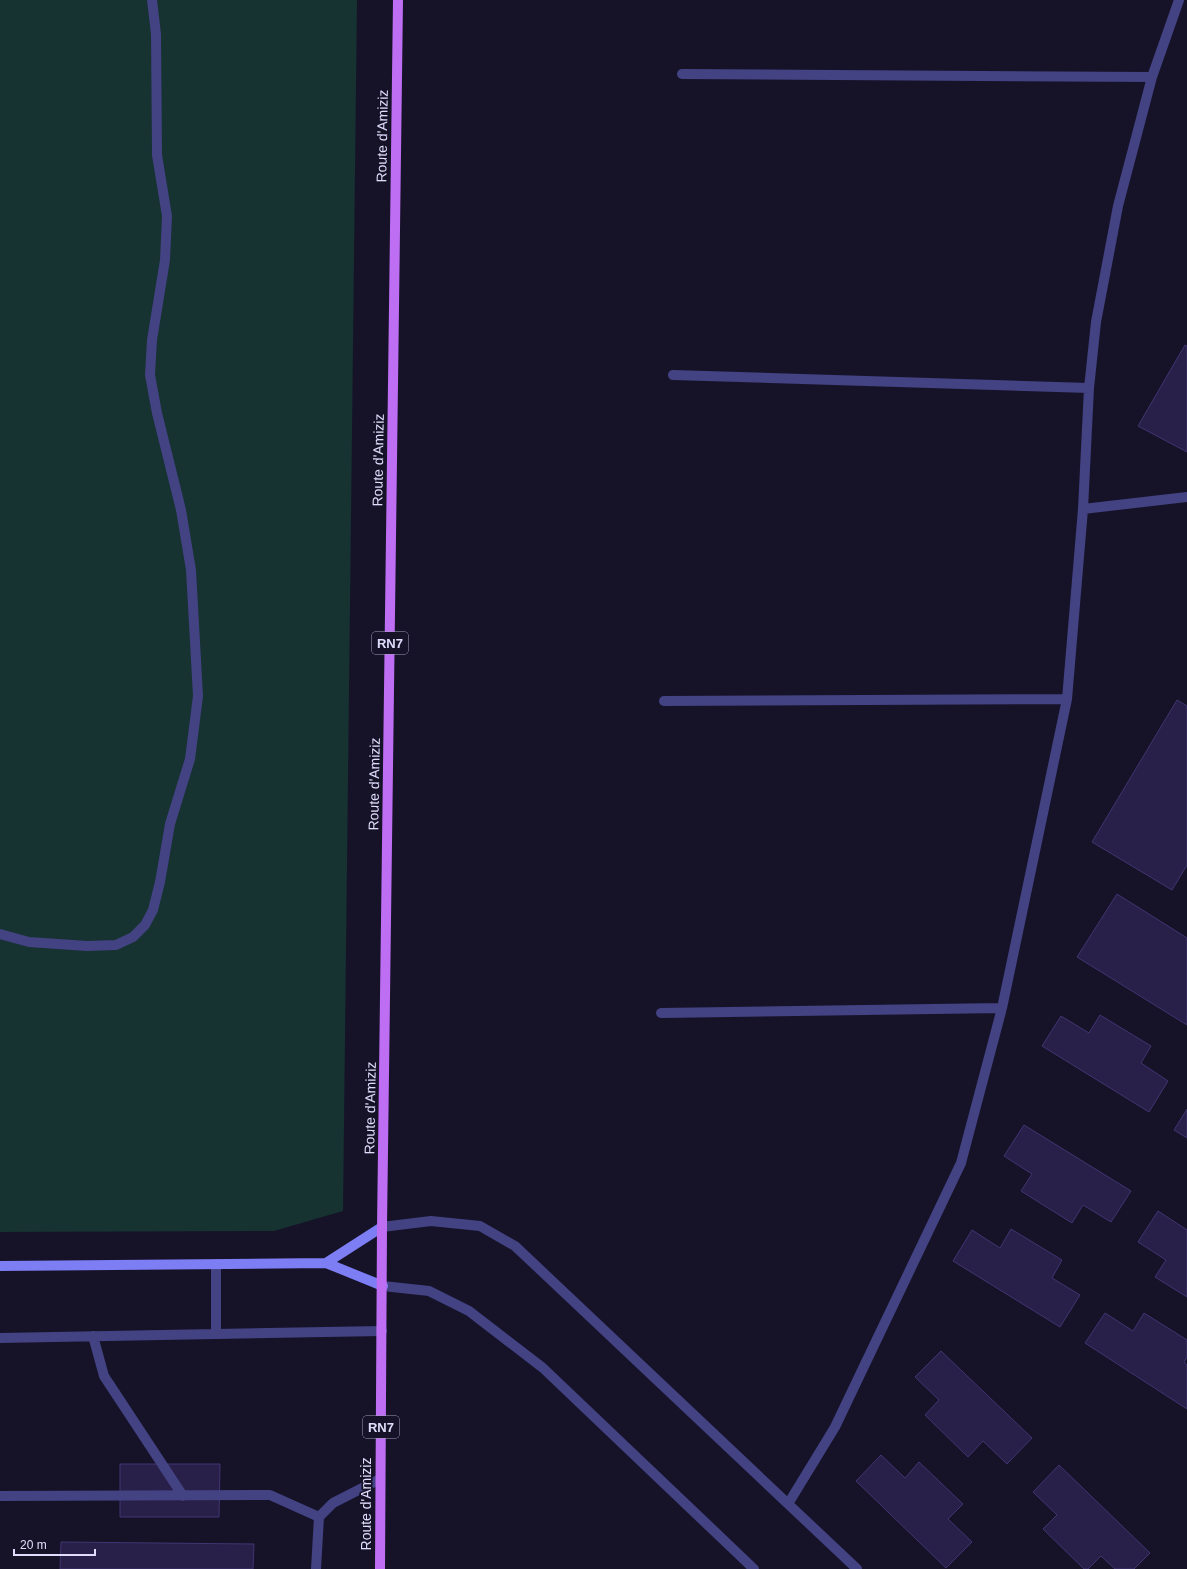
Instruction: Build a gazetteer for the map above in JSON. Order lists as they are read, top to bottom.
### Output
{
  "streets": {
    "main road": ["Route d'Amiziz", "RN7"]
  },
  "scale_bar": "20 m"
}
